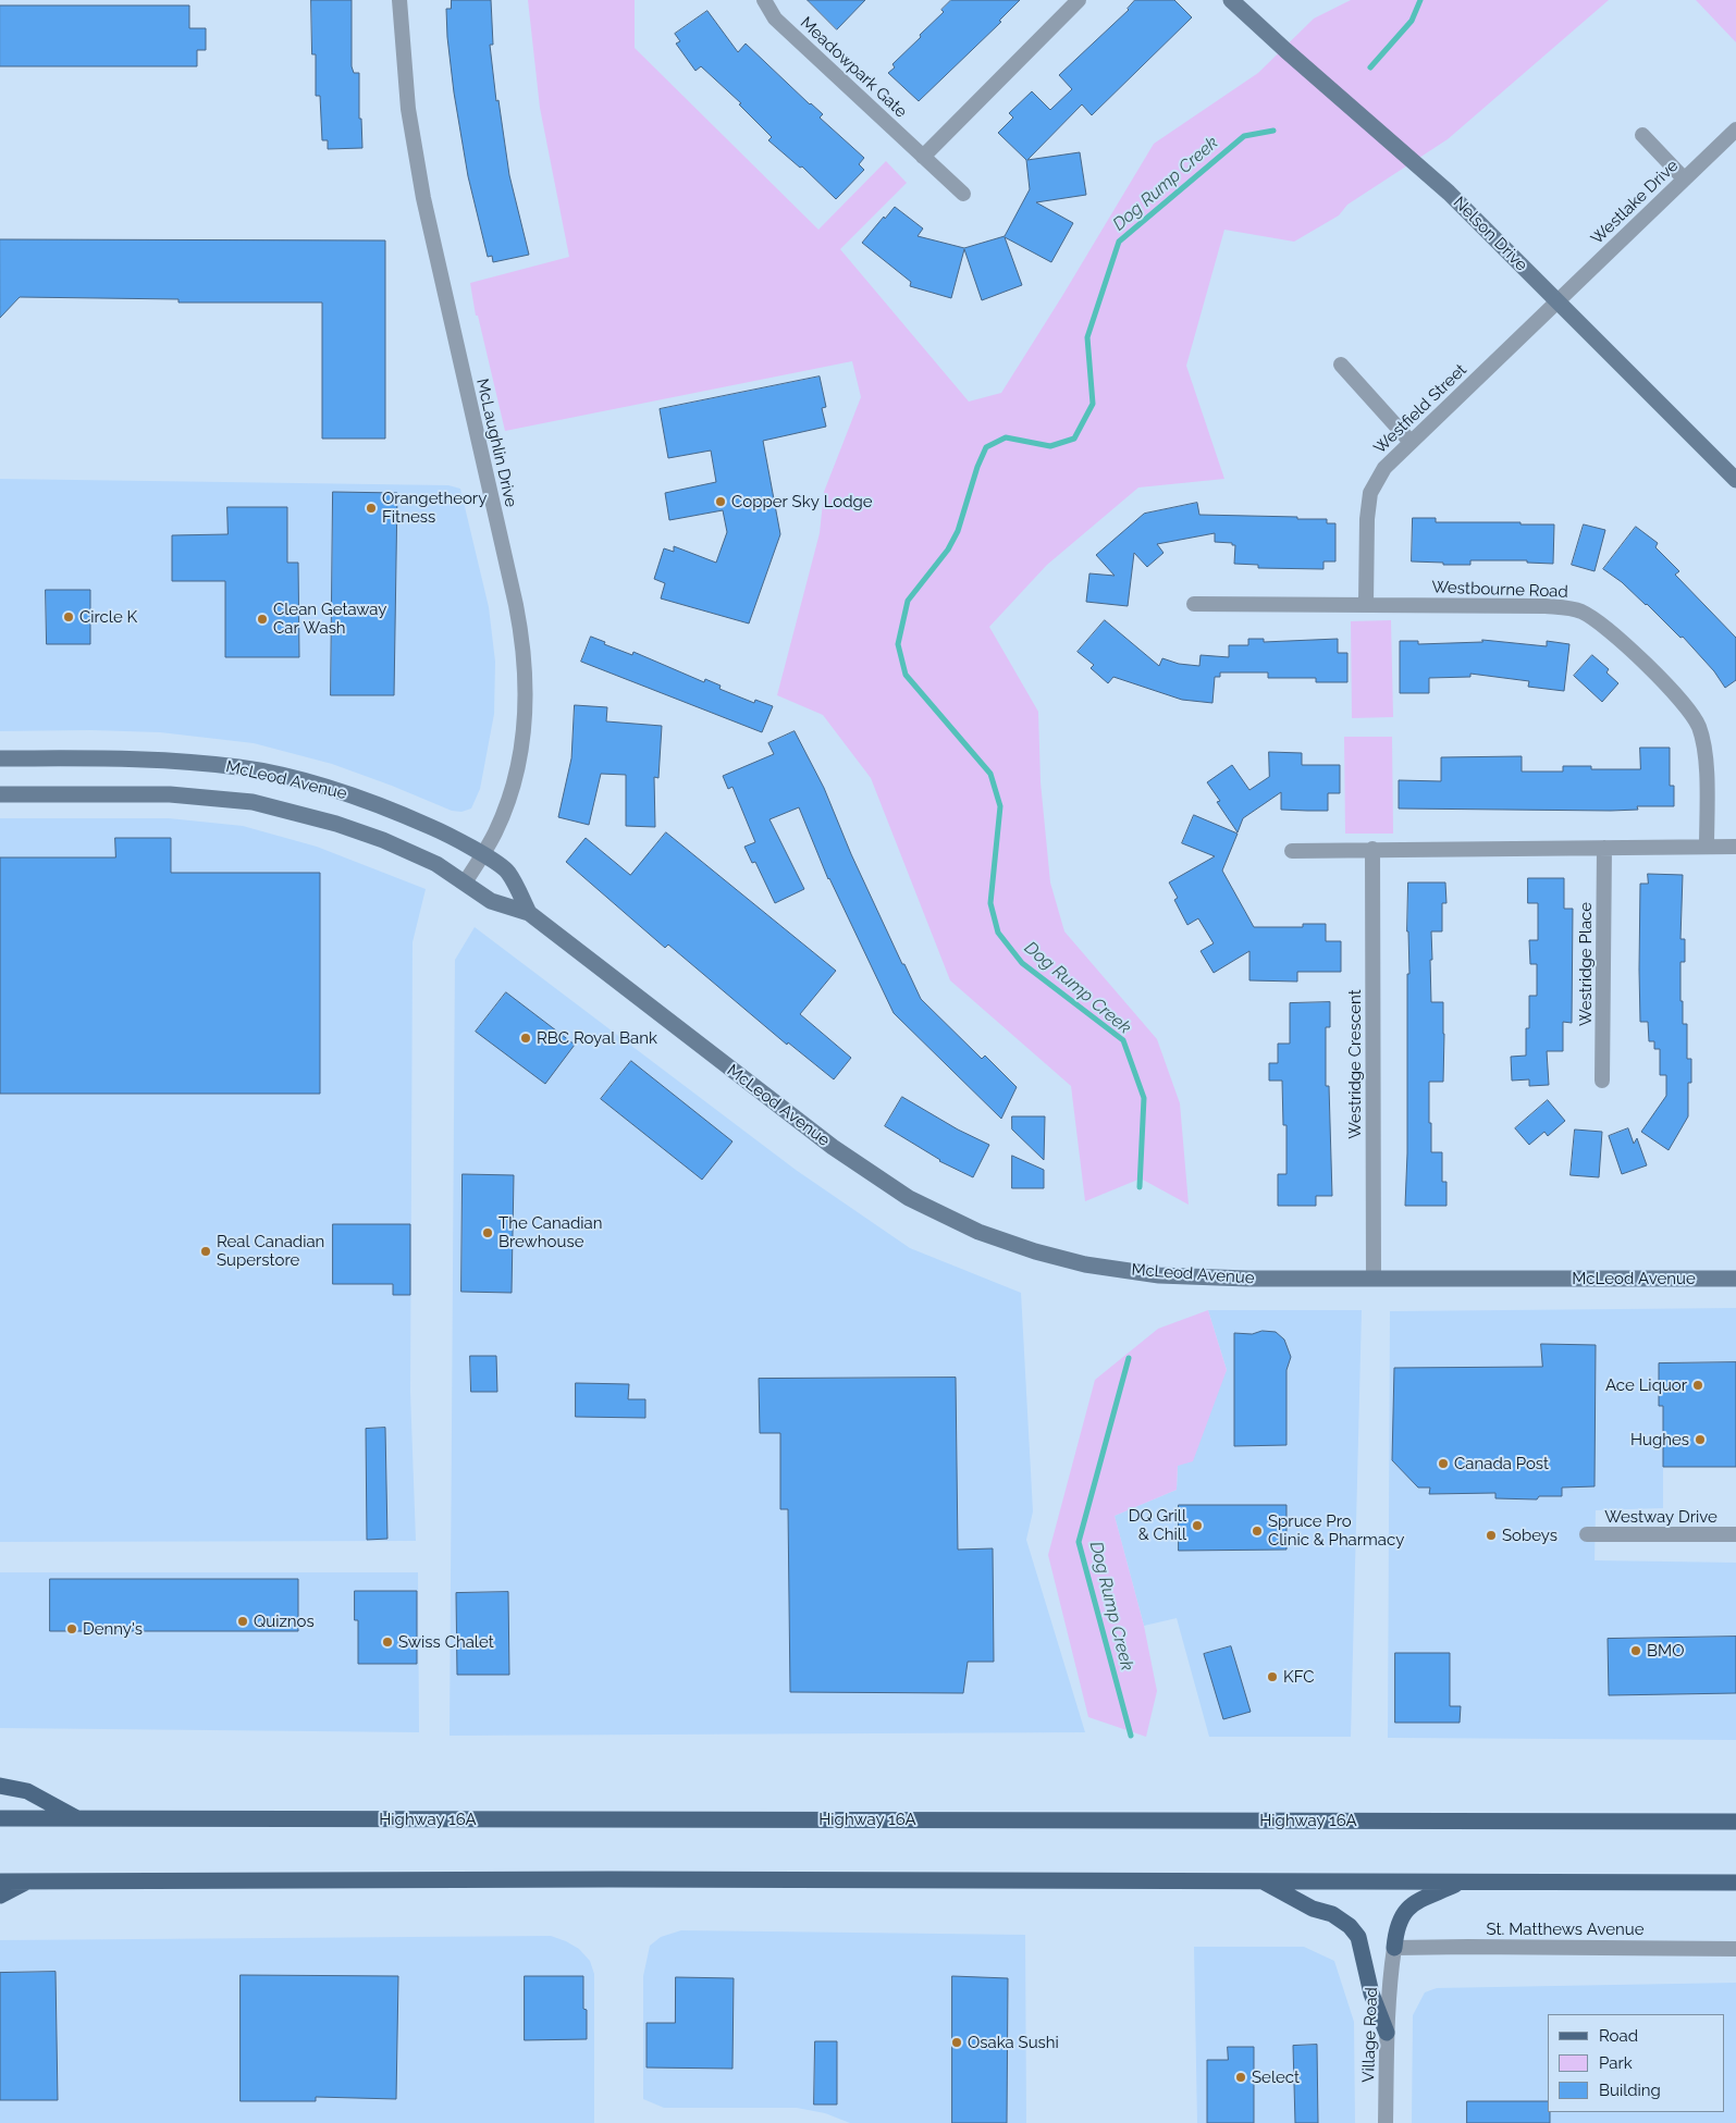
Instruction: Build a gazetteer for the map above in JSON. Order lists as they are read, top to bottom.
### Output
{
  "streets": {
    "main road": ["Highway 16A"],
    "street": [
      "Meadowpark Gate",
      "Westlake Drive",
      "Nelson Drive",
      "Westfield Street",
      "McLaughlin Drive",
      "Westbourne Road",
      "McLeod Avenue",
      "Westridge Place",
      "Westridge Crescent",
      "Westway Drive",
      "St. Matthews Avenue",
      "Village Road"
    ]
  },
  "crossings": [
    ["Westlake Drive", "Nelson Drive"],
    ["Westlake Drive", "Westfield Street"],
    ["Nelson Drive", "Westfield Street"],
    ["Westfield Street", "Westbourne Road"],
    ["McLaughlin Drive", "McLeod Avenue"],
    ["McLeod Avenue", "Westridge Crescent"],
    ["St. Matthews Avenue", "Village Road"]
  ],
  "water": ["Dog Rump Creek"],
  "places": [
    "Copper Sky Lodge",
    "Orangetheory Fitness",
    "Circle K",
    "Clean Getaway Car Wash",
    "RBC Royal Bank",
    "The Canadian Brewhouse",
    "Real Canadian Superstore",
    "Ace Liquor",
    "Hughes",
    "Canada Post",
    "DQ Grill & Chill",
    "Spruce Pro Clinic & Pharmacy",
    "Sobeys",
    "Quiznos",
    "Denny's",
    "Swiss Chalet",
    "BMO",
    "KFC",
    "Osaka Sushi",
    "Select"
  ],
  "legend": ["Road", "Park", "Building"]
}
